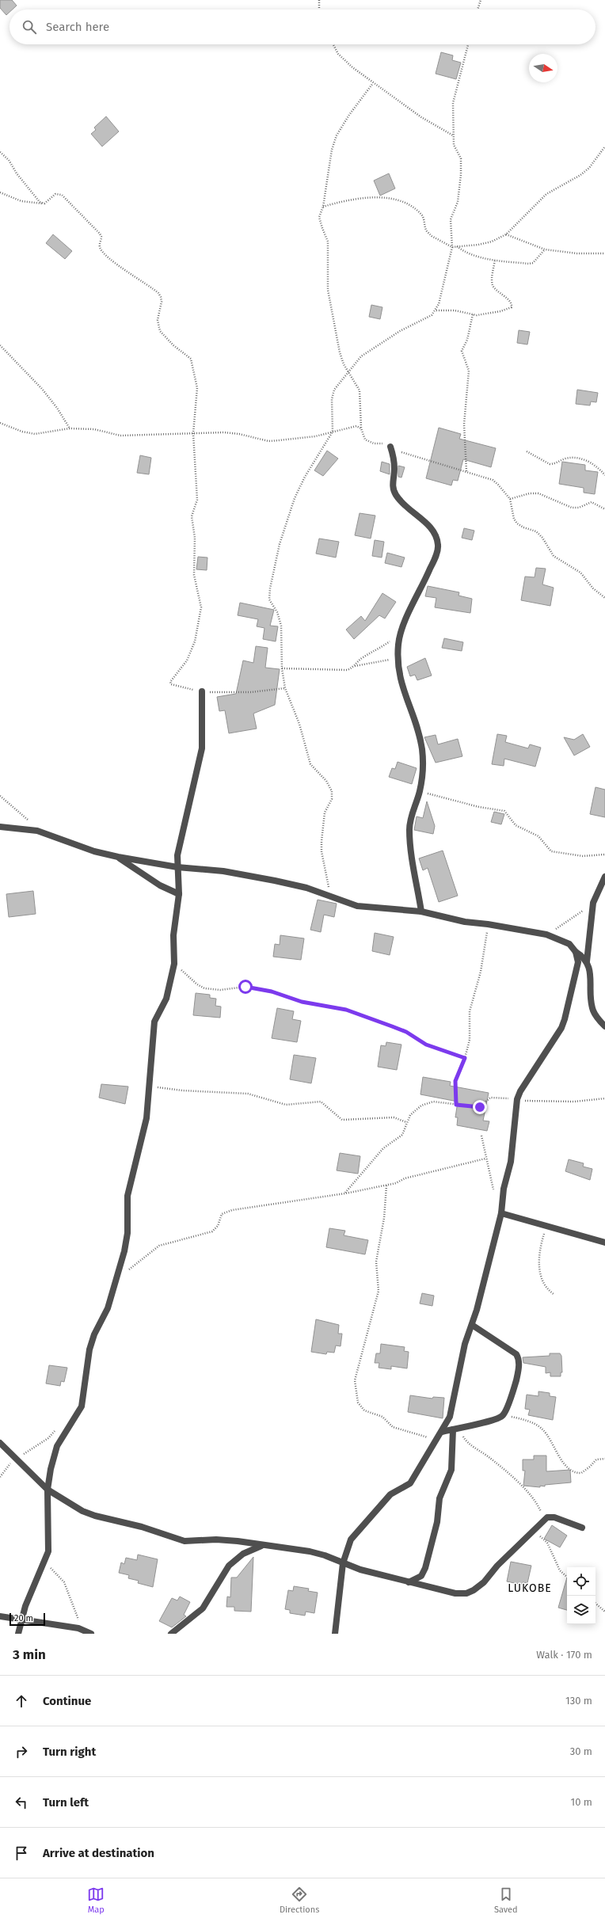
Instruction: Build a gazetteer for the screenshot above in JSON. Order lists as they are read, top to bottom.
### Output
{
  "districts": ["LUKOBE"],
  "scale_bar": "20 m",
  "north": "right",
  "page": {
    "search": "Search here",
    "scale": "20 m",
    "heading": ["3 min", "Walk · 170 m"],
    "list": [
      ["Continue", "130 m"],
      ["Turn right", "30 m"],
      ["Turn left", "10 m"],
      "Arrive at destination"
    ],
    "nav": ["Map", "Directions", "Saved"]
  }
}
